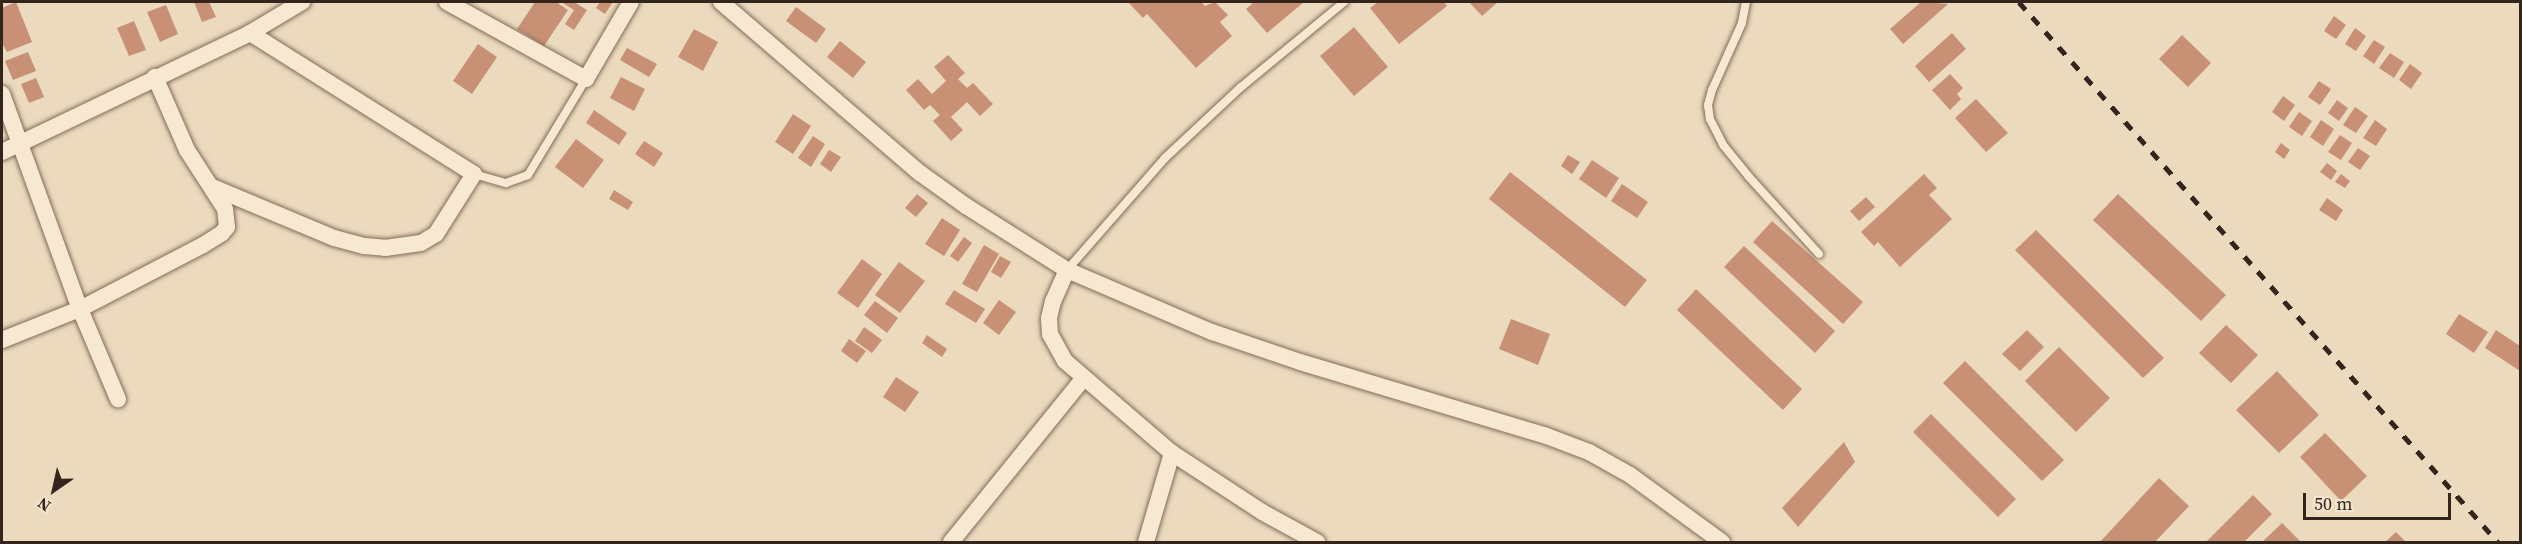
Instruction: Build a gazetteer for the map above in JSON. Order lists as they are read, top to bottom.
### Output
{
  "scale_bar": "50 m",
  "north": "bottom left"
}
